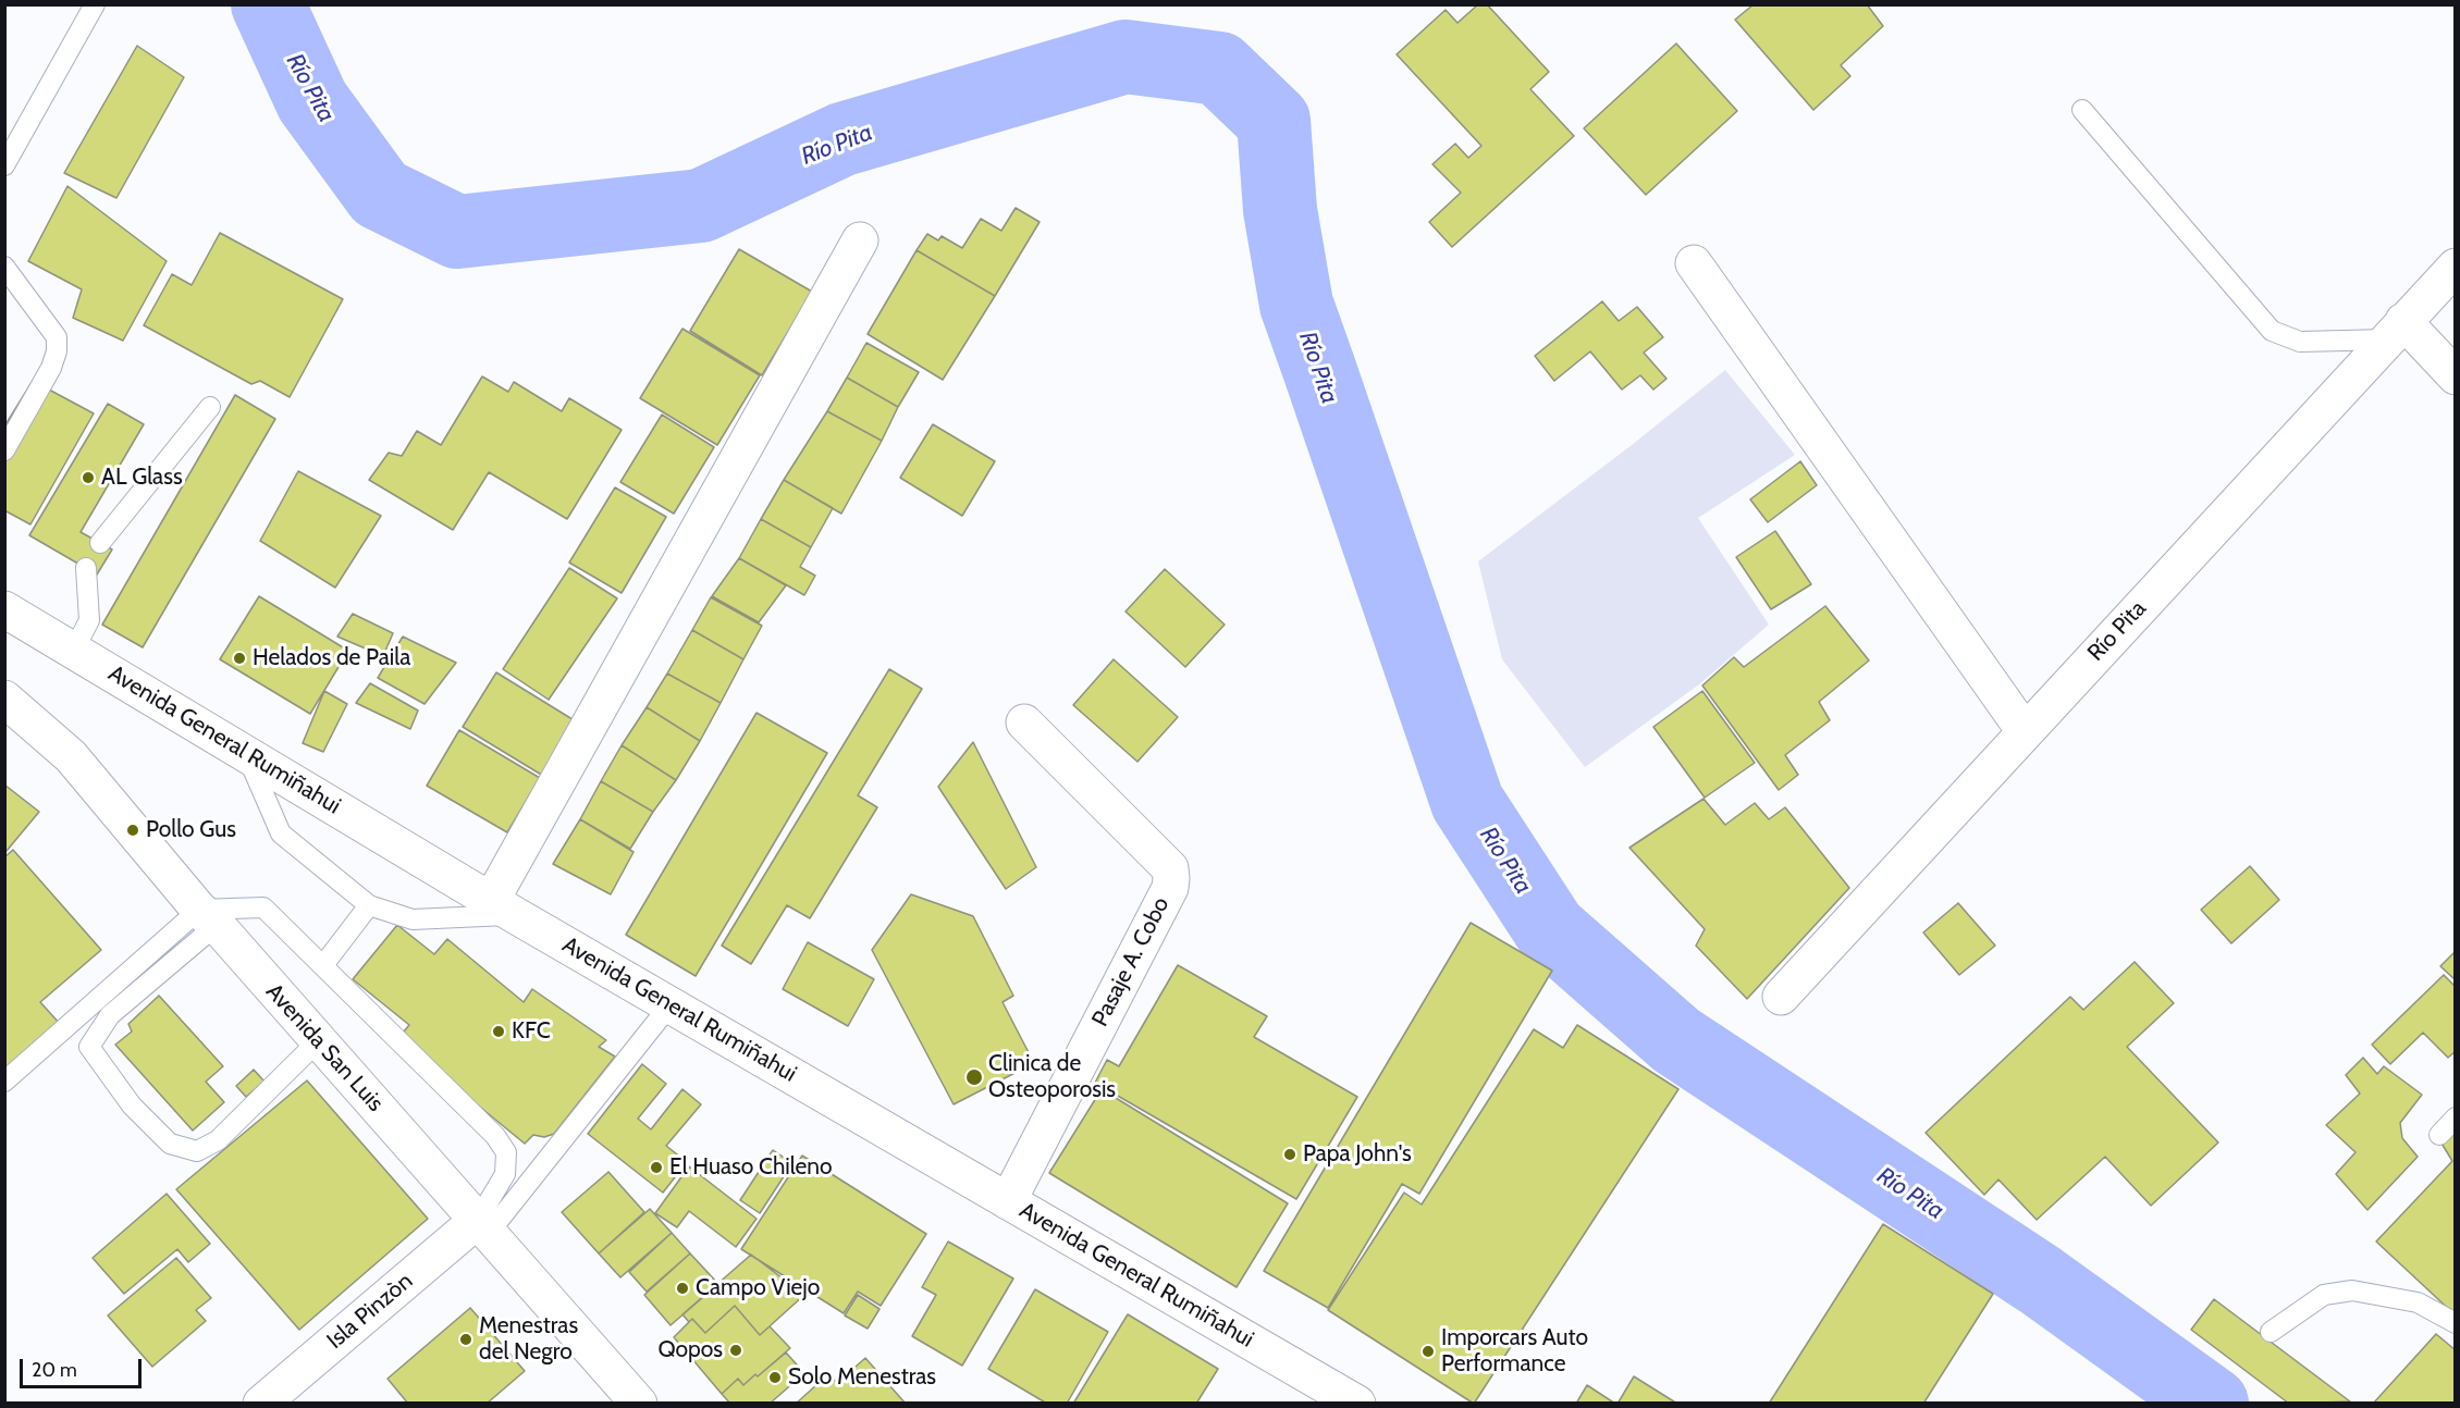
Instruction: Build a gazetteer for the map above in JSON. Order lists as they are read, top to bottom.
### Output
{
  "streets": {
    "main road": [
      "Río Pita",
      "Avenida General Rumiñahui",
      "Pasaje A. Cobo",
      "Avenida San Luis",
      "Isla Pinzòn"
    ]
  },
  "crossings": [
    ["Avenida General Rumiñahui", "Pasaje A. Cobo"],
    ["Avenida San Luis", "Isla Pinzòn"]
  ],
  "water": ["Río Pita"],
  "places": [
    "AL Glass",
    "Helados de Paila",
    "Pollo Gus",
    "KFC",
    "Clinica de Osteoporosis",
    "Papa John's",
    "El Huaso Chileno",
    "Campo Viejo",
    "Menestras del Negro",
    "Qopos",
    "Imporcars Auto Performance",
    "Solo Menestras"
  ],
  "scale_bar": "20 m"
}
